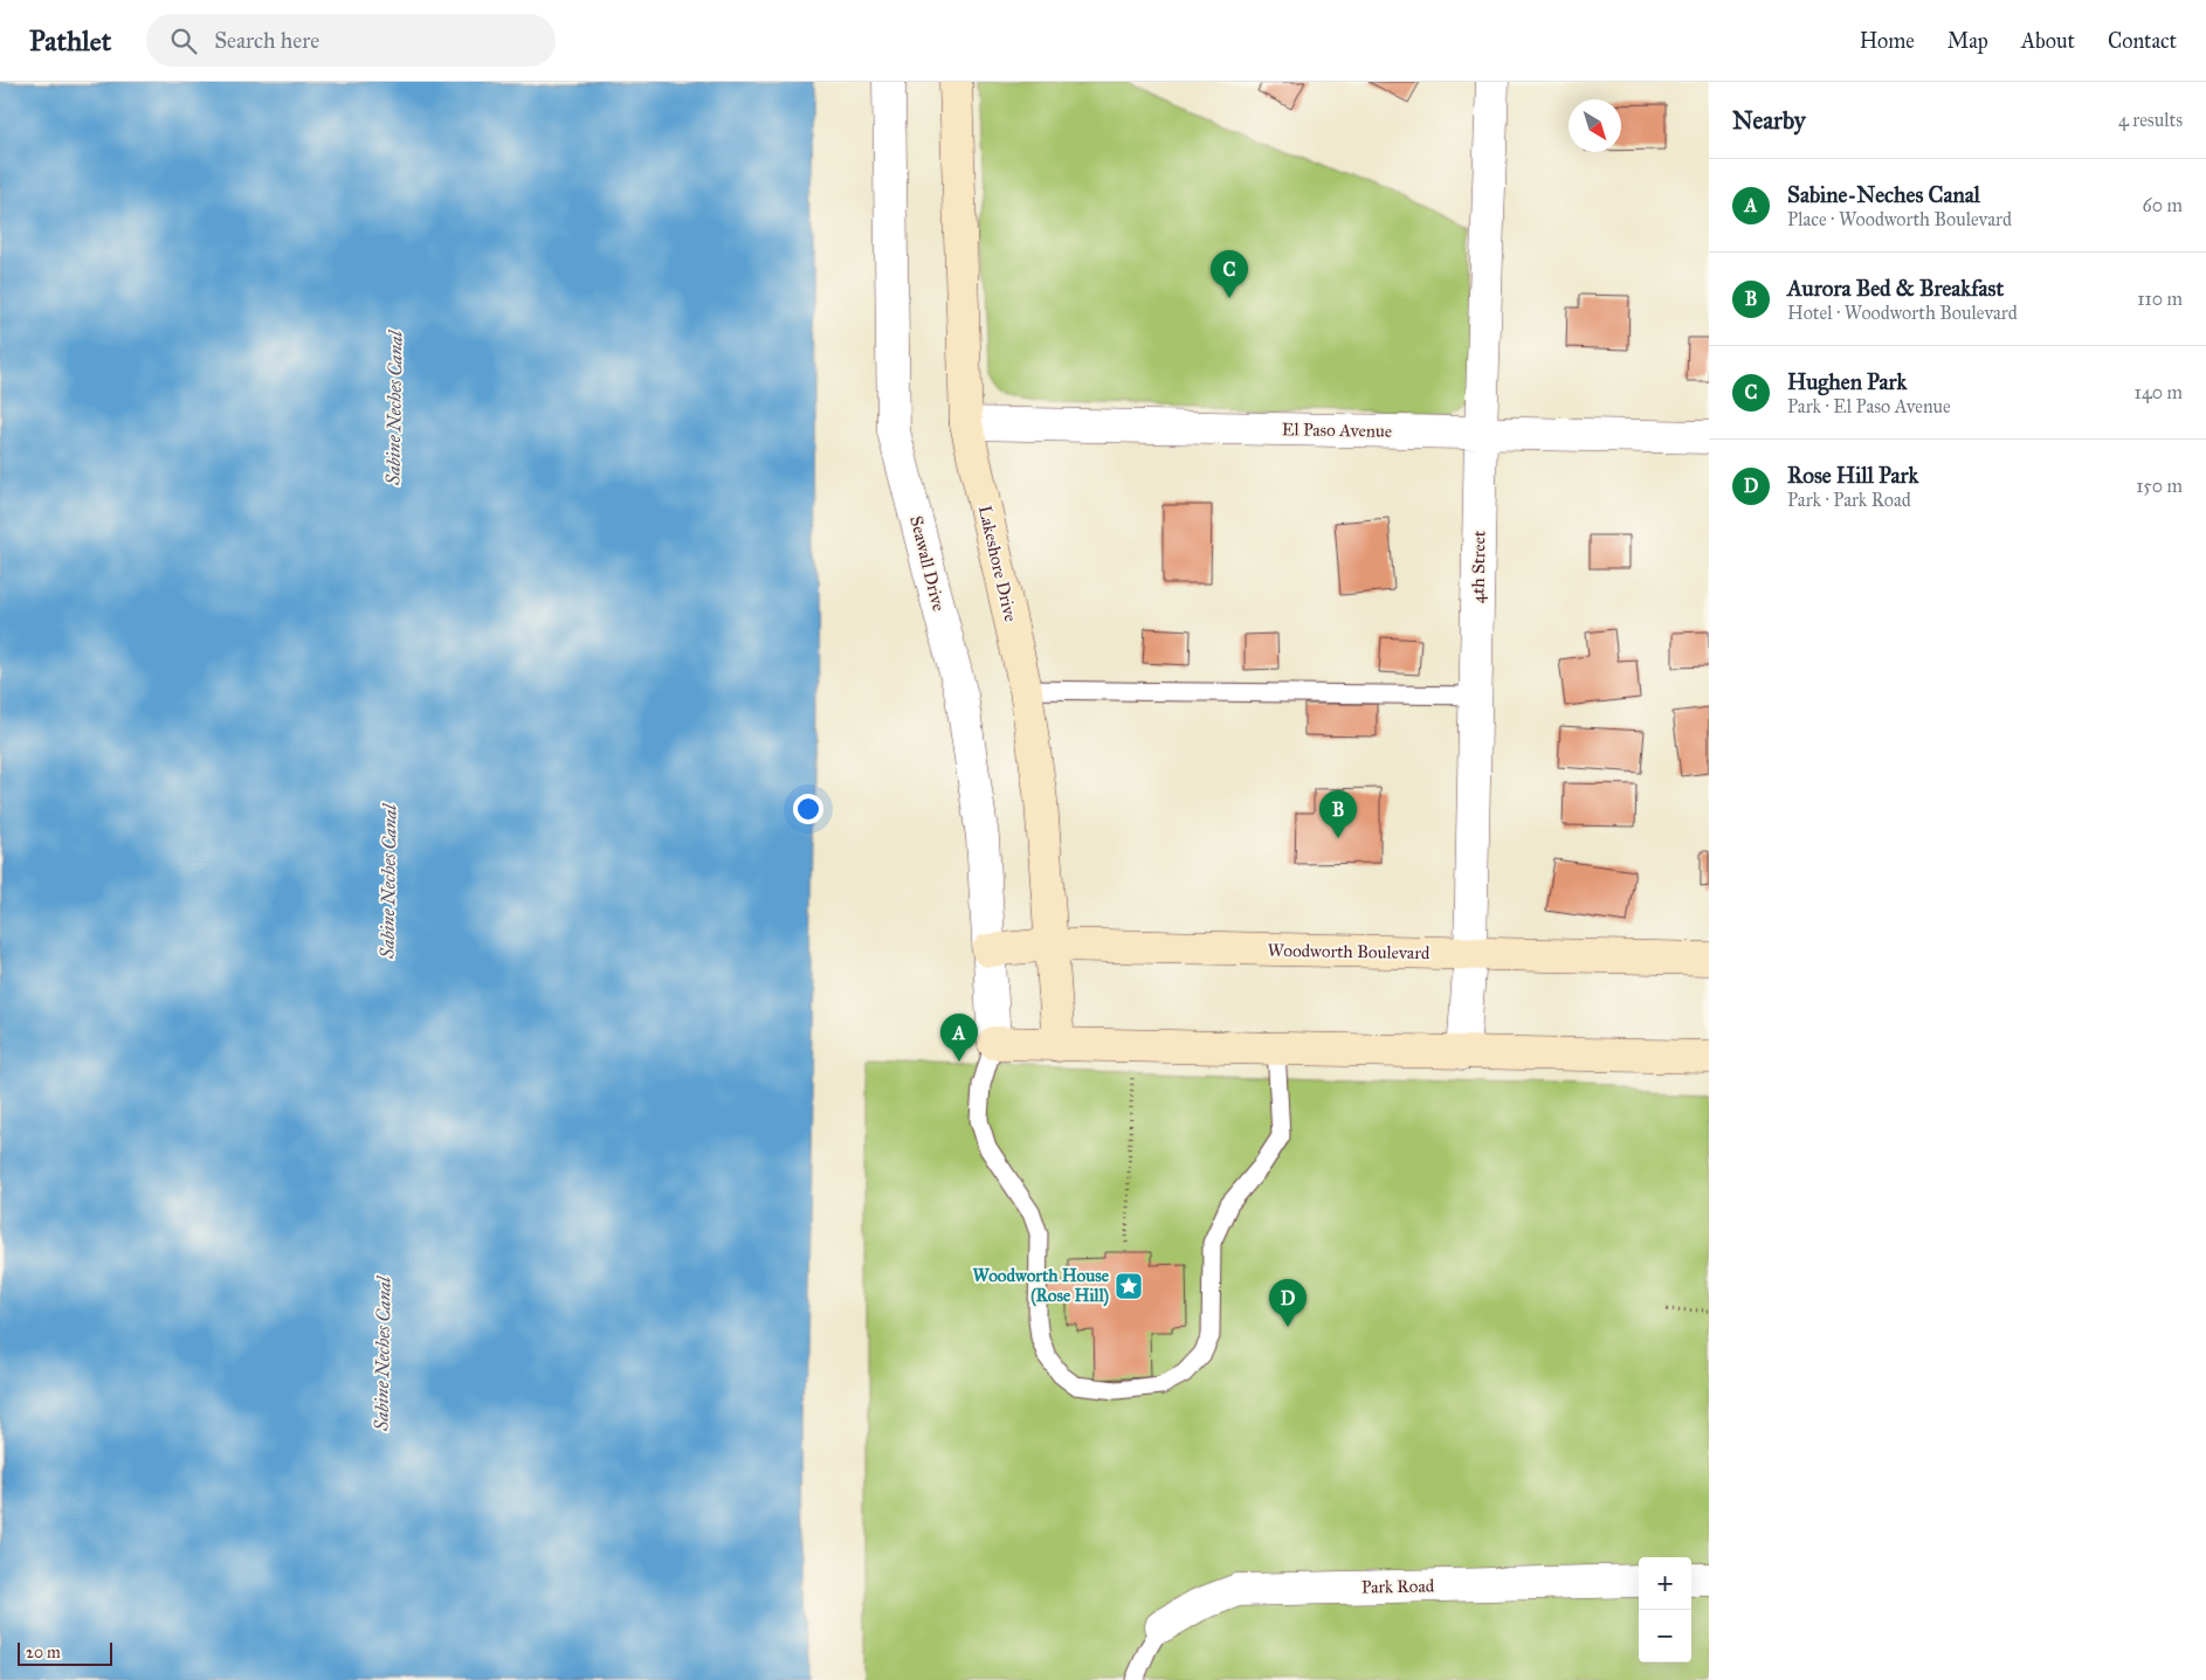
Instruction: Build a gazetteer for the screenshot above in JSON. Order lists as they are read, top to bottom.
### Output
{
  "streets": {
    "street": [
      "El Paso Avenue",
      "Seawall Drive",
      "Lakeshore Drive",
      "4th Street",
      "Woodworth Boulevard",
      "Park Road"
    ]
  },
  "crossings": [
    ["El Paso Avenue", "Lakeshore Drive"],
    ["El Paso Avenue", "4th Street"],
    ["Seawall Drive", "Woodworth Boulevard"],
    ["Lakeshore Drive", "Woodworth Boulevard"],
    ["4th Street", "Woodworth Boulevard"]
  ],
  "water": ["Sabine Neches Canal"],
  "places": {
    "place": ["Woodworth House (Rose Hill)"]
  },
  "scale_bar": "20 m",
  "north": "bottom right",
  "page": {
    "header": "Pathlet",
    "search": "Search here",
    "nav": [
      "Home",
      "Map",
      "About",
      "Contact"
    ],
    "heading": ["Nearby", "4 results"],
    "list": [
      {
        "mark": "A",
        "name": "Sabine-Neches Canal",
        "note": "Place · Woodworth Boulevard",
        "value": "60 m"
      },
      {
        "mark": "B",
        "name": "Aurora Bed & Breakfast",
        "note": "Hotel · Woodworth Boulevard",
        "value": "110 m"
      },
      {
        "mark": "C",
        "name": "Hughen Park",
        "note": "Park · El Paso Avenue",
        "value": "140 m"
      },
      {
        "mark": "D",
        "name": "Rose Hill Park",
        "note": "Park · Park Road",
        "value": "150 m"
      }
    ],
    "pins": [
      "C",
      "B",
      "A",
      "D"
    ],
    "map_buttons": ["+", "−"],
    "scale": "20 m"
  }
}
